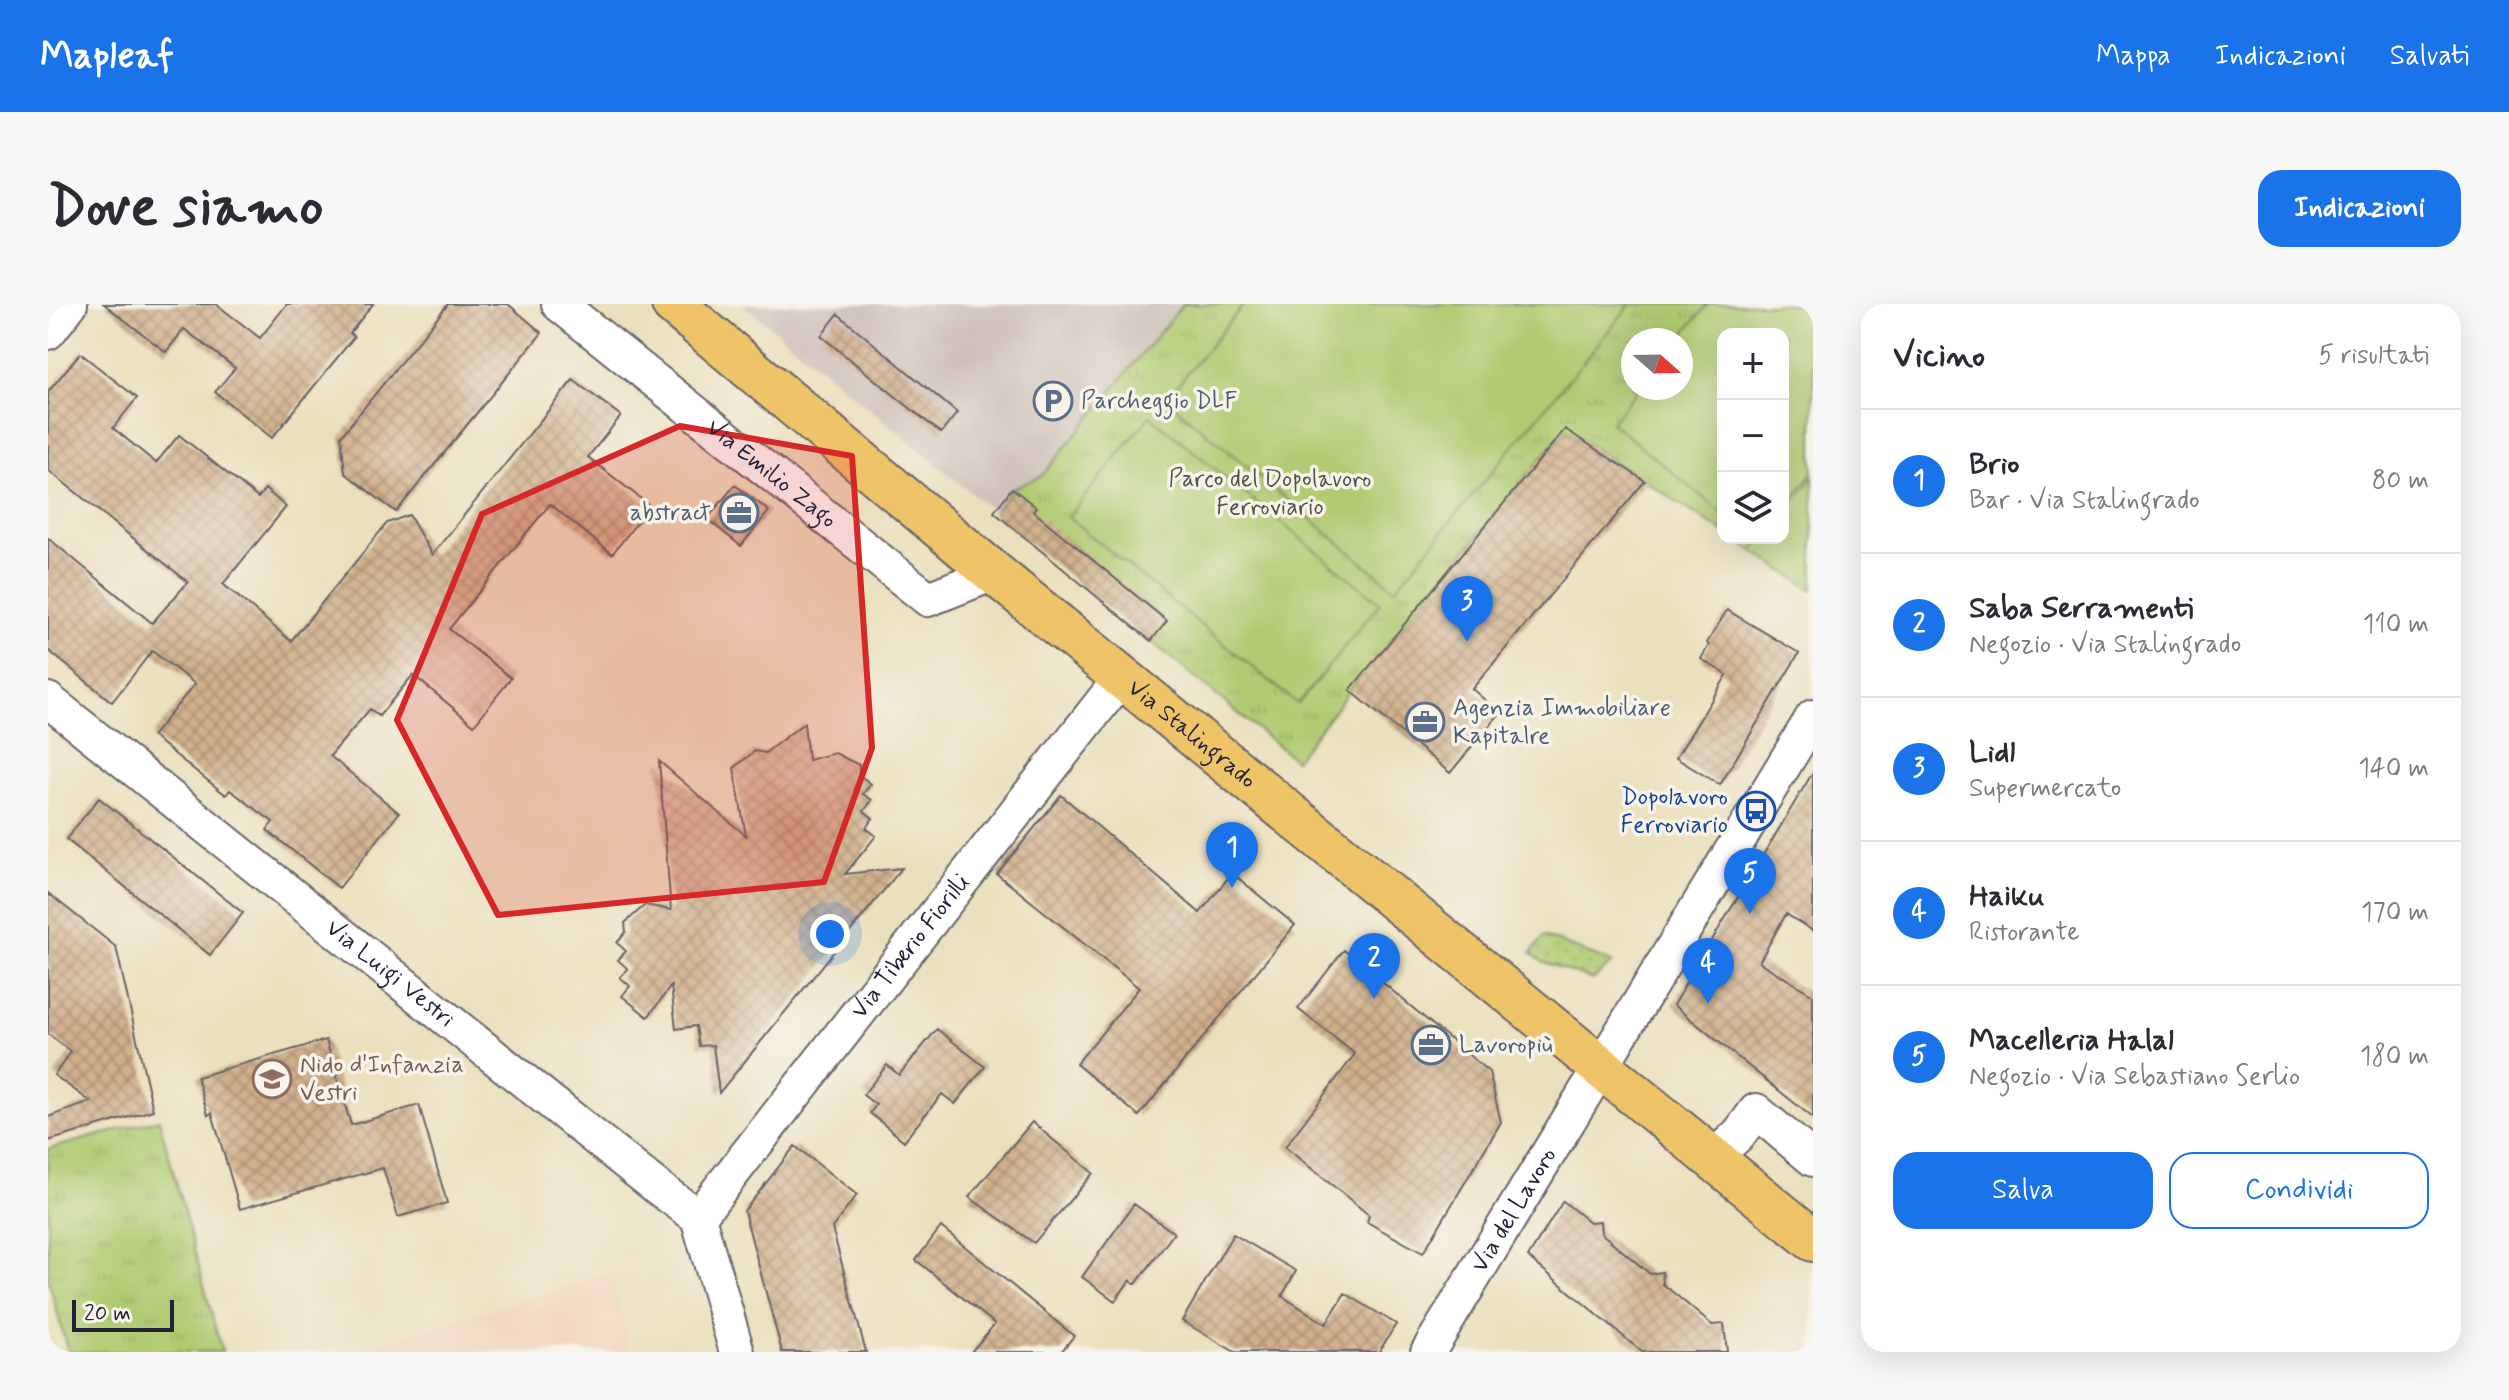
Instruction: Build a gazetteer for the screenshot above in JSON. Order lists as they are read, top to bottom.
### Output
{
  "streets": {
    "main road": ["Via Stalingrado"],
    "street": [
      "Via Emilio Zago",
      "Via Tiberio Fiorilli",
      "Via Luigi Vestri",
      "Via del Lavoro"
    ]
  },
  "crossings": [
    ["Via Emilio Zago", "Via Stalingrado"],
    ["Via Stalingrado", "Via Tiberio Fiorilli"],
    ["Via Stalingrado", "Via del Lavoro"],
    ["Via Tiberio Fiorilli", "Via Luigi Vestri"]
  ],
  "parks": ["Parco del Dopolavoro Ferroviario"],
  "places": {
    "parking": ["Parcheggio DLF"],
    "office": ["abstract", "Agenzia Immobiliare Kapitalre", "Lavoropiù"],
    "bus stop": ["Dopolavoro Ferroviario"],
    "school or university": ["Nido d'Infanzia Vestri"]
  },
  "scale_bar": "20 m",
  "north": "right",
  "page": {
    "header": "Mapleaf",
    "nav": ["Mappa", "Indicazioni", "Salvati"],
    "buttons": [
      "Indicazioni",
      ["Salva", "Condividi"]
    ],
    "title": "Dove siamo",
    "heading": ["Vicino", "5 risultati"],
    "map_buttons": ["+", "−"],
    "list": [
      {
        "mark": "1",
        "name": "Brio",
        "note": "Bar · Via Stalingrado",
        "value": "80 m"
      },
      {
        "mark": "2",
        "name": "Saba Serramenti",
        "note": "Negozio · Via Stalingrado",
        "value": "110 m"
      },
      {
        "mark": "3",
        "name": "Lidl",
        "note": "Supermercato",
        "value": "140 m"
      },
      {
        "mark": "4",
        "name": "Haiku",
        "note": "Ristorante",
        "value": "170 m"
      },
      {
        "mark": "5",
        "name": "Macelleria Halal",
        "note": "Negozio · Via Sebastiano Serlio",
        "value": "180 m"
      }
    ],
    "pins": [
      "3",
      "1",
      "5",
      "2",
      "4"
    ],
    "scale": "20 m"
  }
}
